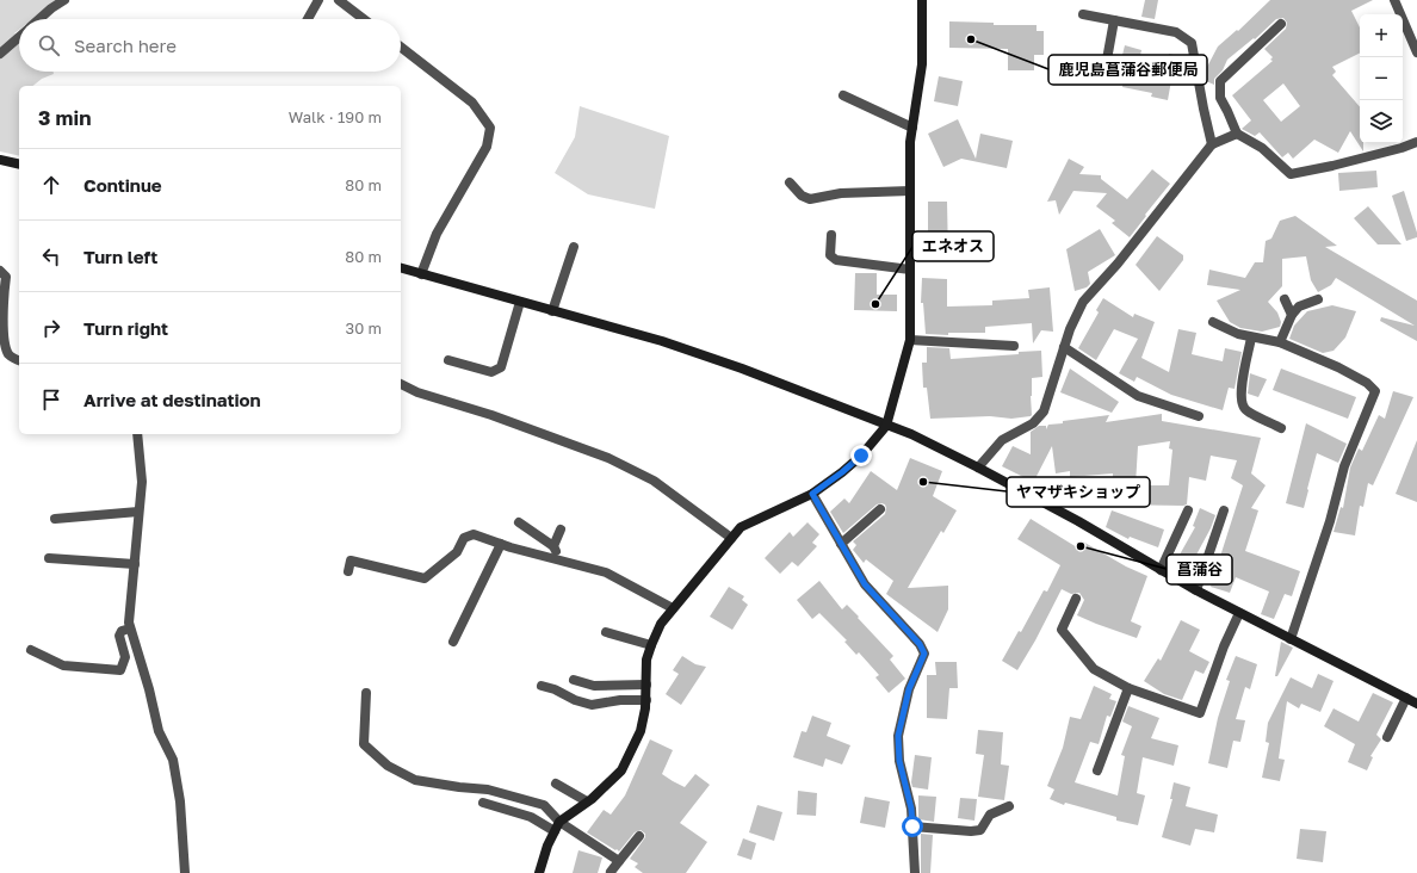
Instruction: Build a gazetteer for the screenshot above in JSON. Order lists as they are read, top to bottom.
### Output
{
  "places": [
    "鹿児島菖蒲谷郵便局",
    "エネオス",
    "ヤマザキショップ",
    "菖蒲谷"
  ],
  "page": {
    "map_buttons": ["+", "−"],
    "search": "Search here",
    "heading": ["3 min", "Walk · 190 m"],
    "list": [
      ["Continue", "80 m"],
      ["Turn left", "80 m"],
      ["Turn right", "30 m"],
      "Arrive at destination"
    ]
  }
}
